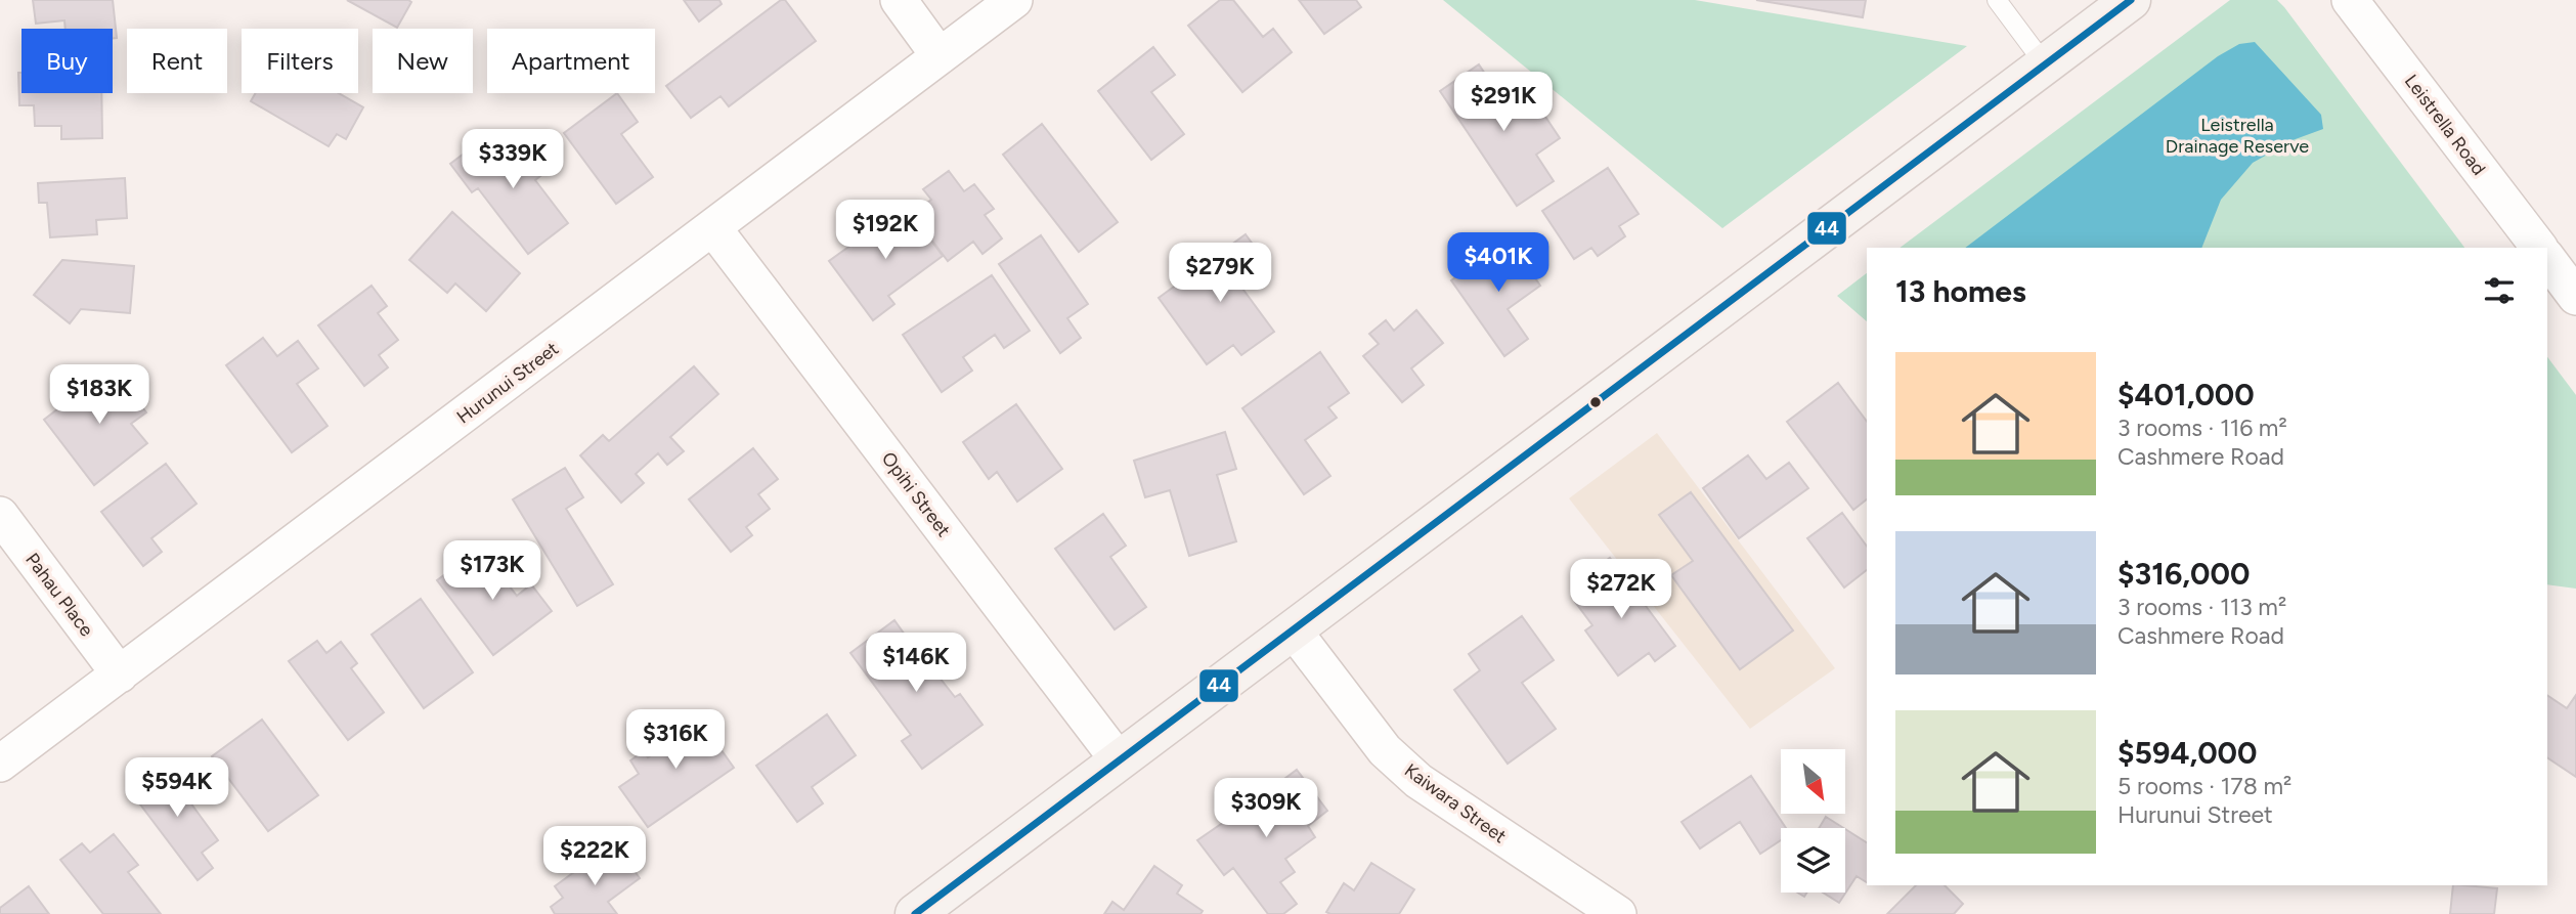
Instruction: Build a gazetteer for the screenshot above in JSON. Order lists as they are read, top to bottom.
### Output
{
  "streets": {
    "street": [
      "Leistrella Road",
      "Hurunui Street",
      "Opihi Street",
      "Pahau Place",
      "Kaiwara Street"
    ]
  },
  "crossings": [
    ["Hurunui Street", "Opihi Street"],
    ["Hurunui Street", "Pahau Place"]
  ],
  "parks": ["Leistrella Drainage Reserve"],
  "lines": ["transit line 44"],
  "north": "bottom right",
  "page": {
    "chip": [
      "Buy",
      "Rent",
      "Filters",
      "New",
      "Apartment"
    ],
    "price": [
      "$291K",
      "$339K",
      "$192K",
      "$401K",
      "$279K",
      "$183K",
      "$173K",
      "$272K",
      "$146K",
      "$316K",
      "$594K",
      "$309K",
      "$222K"
    ],
    "heading": "13 homes",
    "list": [
      {
        "name": "$401,000",
        "note": "3 rooms · 116 m² · Cashmere Road"
      },
      {
        "name": "$316,000",
        "note": "3 rooms · 113 m² · Cashmere Road"
      },
      {
        "name": "$594,000",
        "note": "5 rooms · 178 m² · Hurunui Street"
      }
    ]
  }
}
